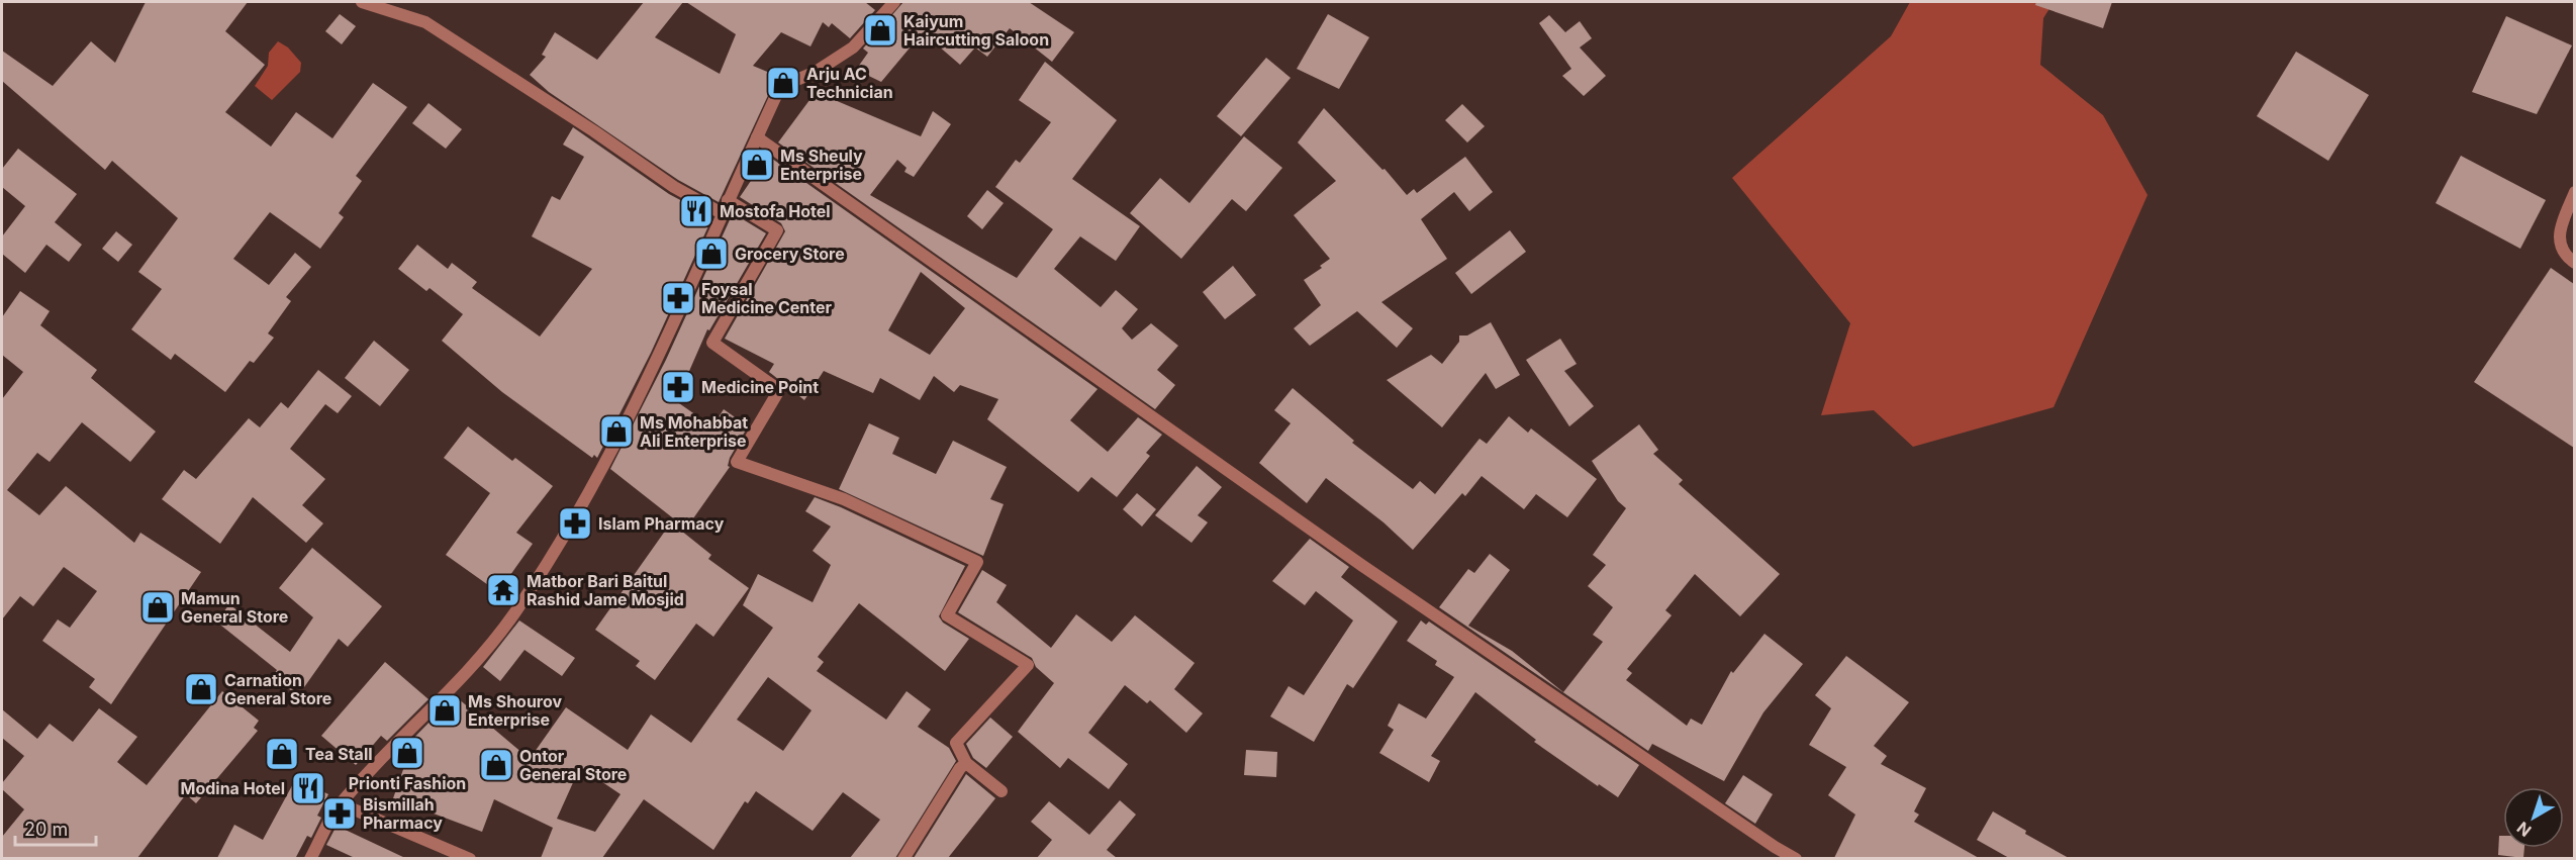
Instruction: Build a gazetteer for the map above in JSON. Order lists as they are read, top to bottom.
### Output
{
  "places": {
    "shop": [
      "Kaiyum Haircutting Saloon",
      "Arju AC Technician",
      "Ms Sheuly Enterprise",
      "Grocery Store",
      "Ms Mohabbat Ali Enterprise",
      "Mamun General Store",
      "Carnation General Store",
      "Ms Shourov Enterprise",
      "Prionti Fashion",
      "Tea Stall",
      "Ontor General Store"
    ],
    "restaurant": ["Mostofa Hotel", "Modina Hotel"],
    "pharmacy": [
      "Foysal Medicine Center",
      "Medicine Point",
      "Islam Pharmacy",
      "Bismillah Pharmacy"
    ],
    "temple": ["Matbor Bari Baitul Rashid Jame Mosjid"]
  },
  "scale_bar": "20 m",
  "north": "bottom left"
}
